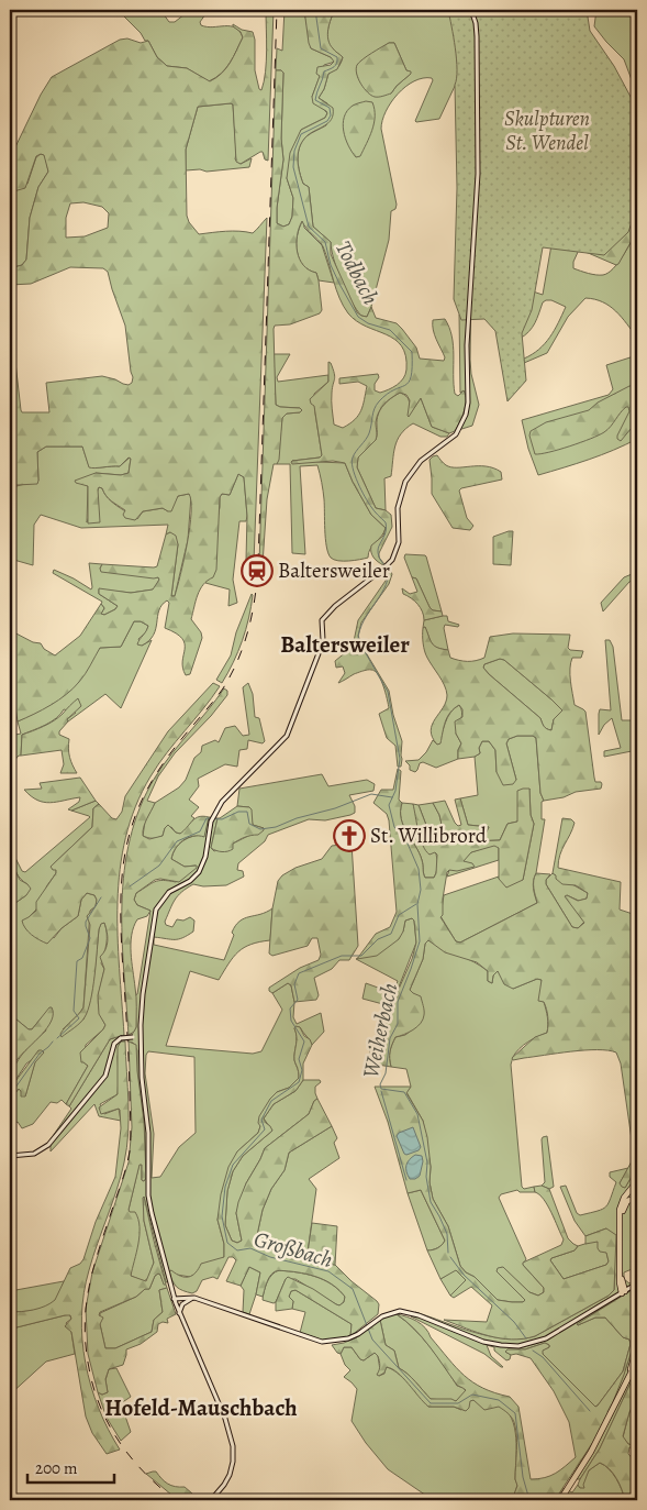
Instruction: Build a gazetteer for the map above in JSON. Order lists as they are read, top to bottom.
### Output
{
  "districts": ["Baltersweiler", "Hofeld-Mauschbach"],
  "water": ["Todbach", "Weiherbach", "Großbach"],
  "parks": ["Skulpturen St. Wendel"],
  "places": {
    "station": ["Baltersweiler"],
    "church": ["St. Willibrord"]
  },
  "scale_bar": "200 m"
}
